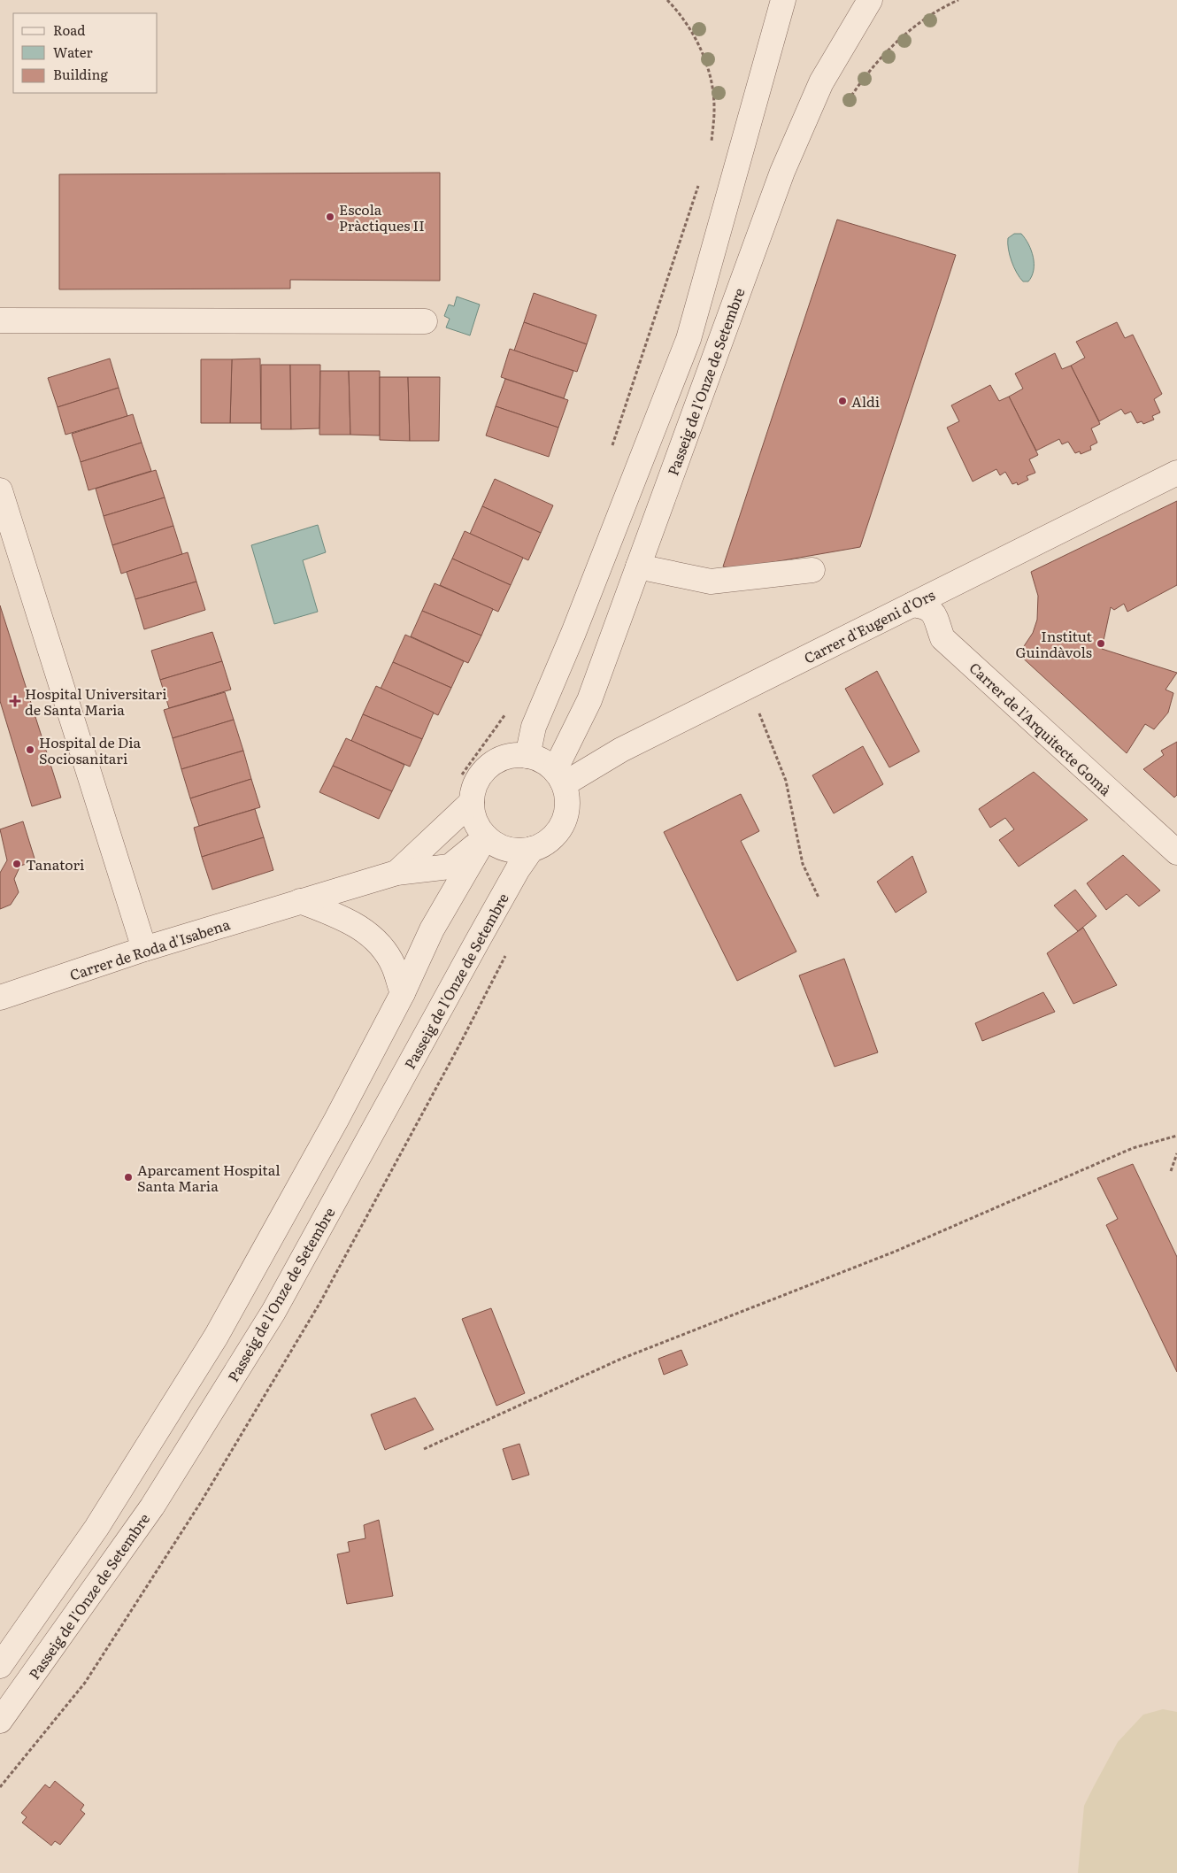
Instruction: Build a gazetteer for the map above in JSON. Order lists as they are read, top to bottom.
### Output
{
  "streets": {
    "street": [
      "Passeig de l'Onze de Setembre",
      "Carrer d'Eugeni d'Ors",
      "Carrer de l'Arquitecte Gomà",
      "Carrer de Roda d'Isabena"
    ]
  },
  "crossings": [
    ["Passeig de l'Onze de Setembre", "Carrer d'Eugeni d'Ors"],
    ["Passeig de l'Onze de Setembre", "Carrer de Roda d'Isabena"],
    ["Carrer d'Eugeni d'Ors", "Carrer de l'Arquitecte Gomà"],
    ["Carrer d'Eugeni d'Ors", "Carrer de Roda d'Isabena"]
  ],
  "places": {
    "other": [
      "Escola Pràctiques II",
      "Aldi",
      "Institut Guindàvols",
      "Hospital de Dia Sociosanitari",
      "Tanatori",
      "Aparcament Hospital Santa Maria"
    ],
    "health": ["Hospital Universitari de Santa Maria"]
  },
  "legend": ["Road", "Water", "Building"]
}
